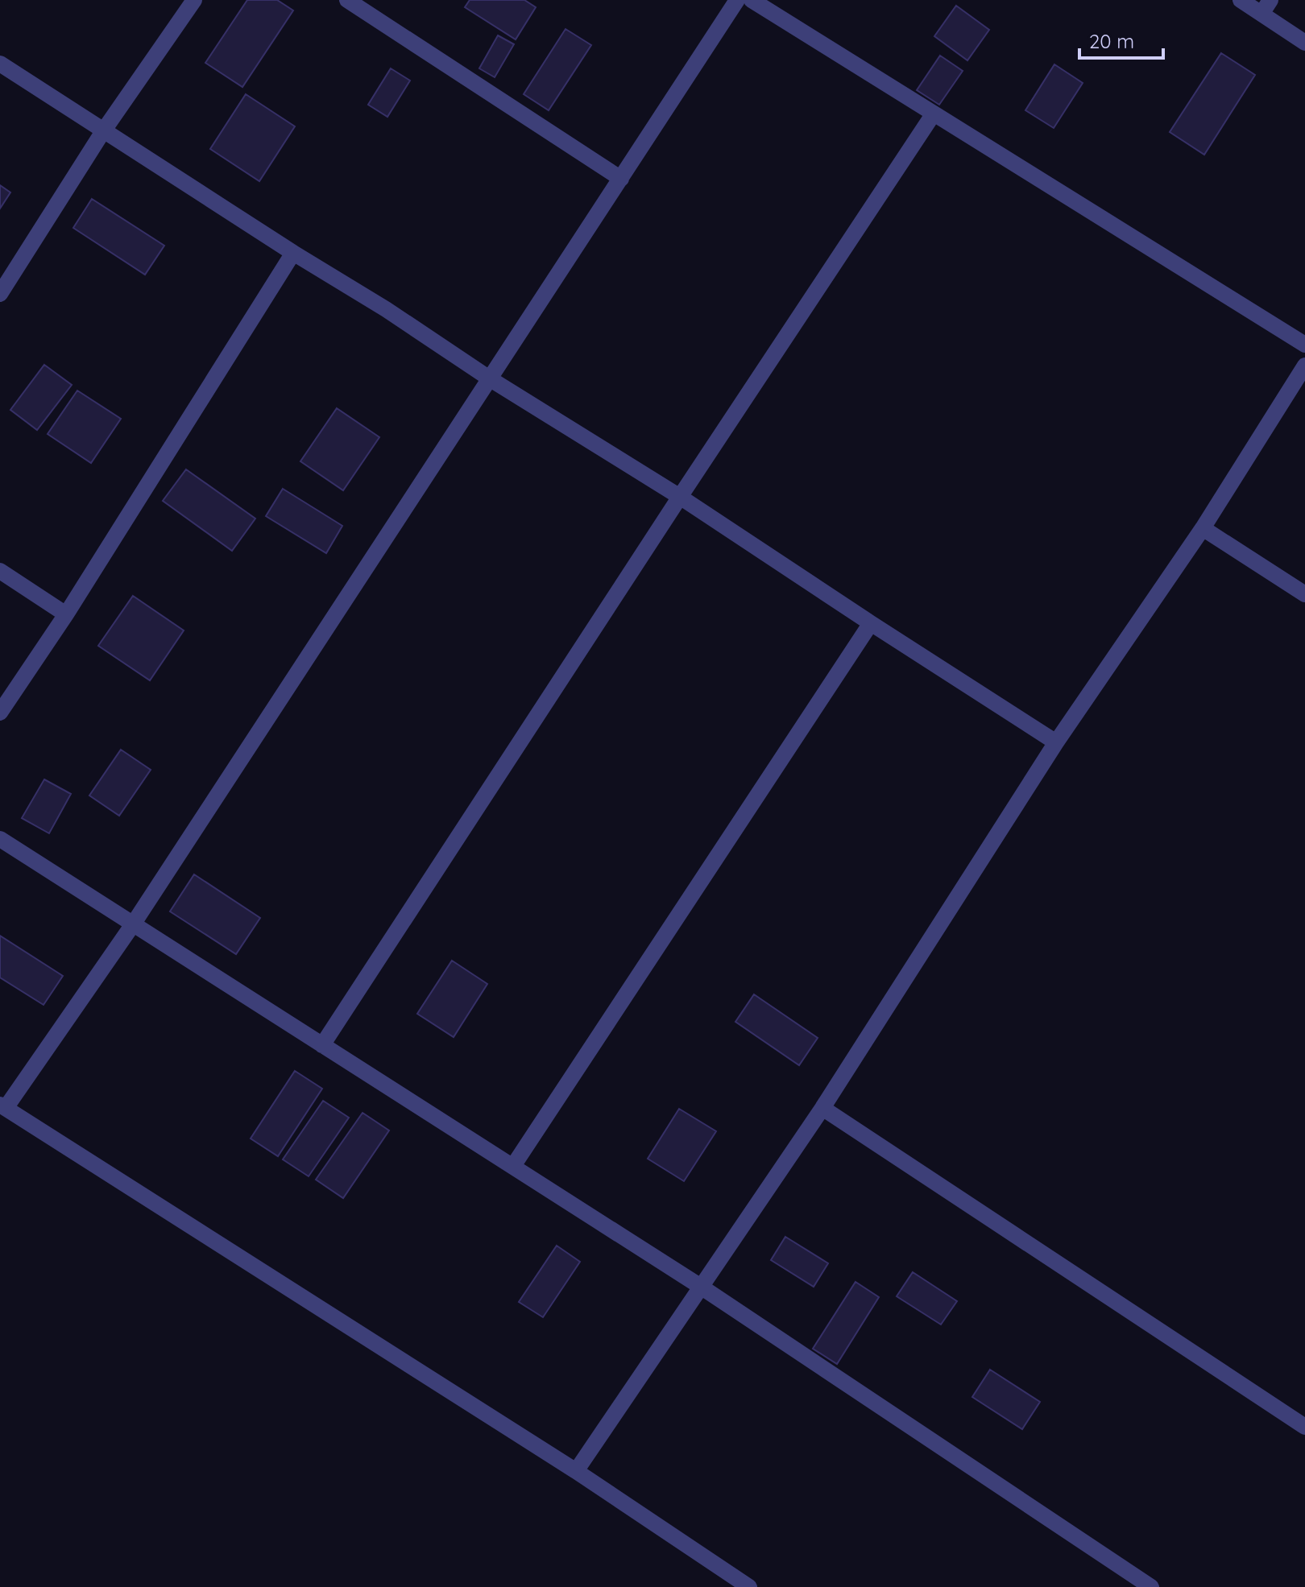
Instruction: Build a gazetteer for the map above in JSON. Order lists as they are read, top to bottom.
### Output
{
  "scale_bar": "20 m"
}
